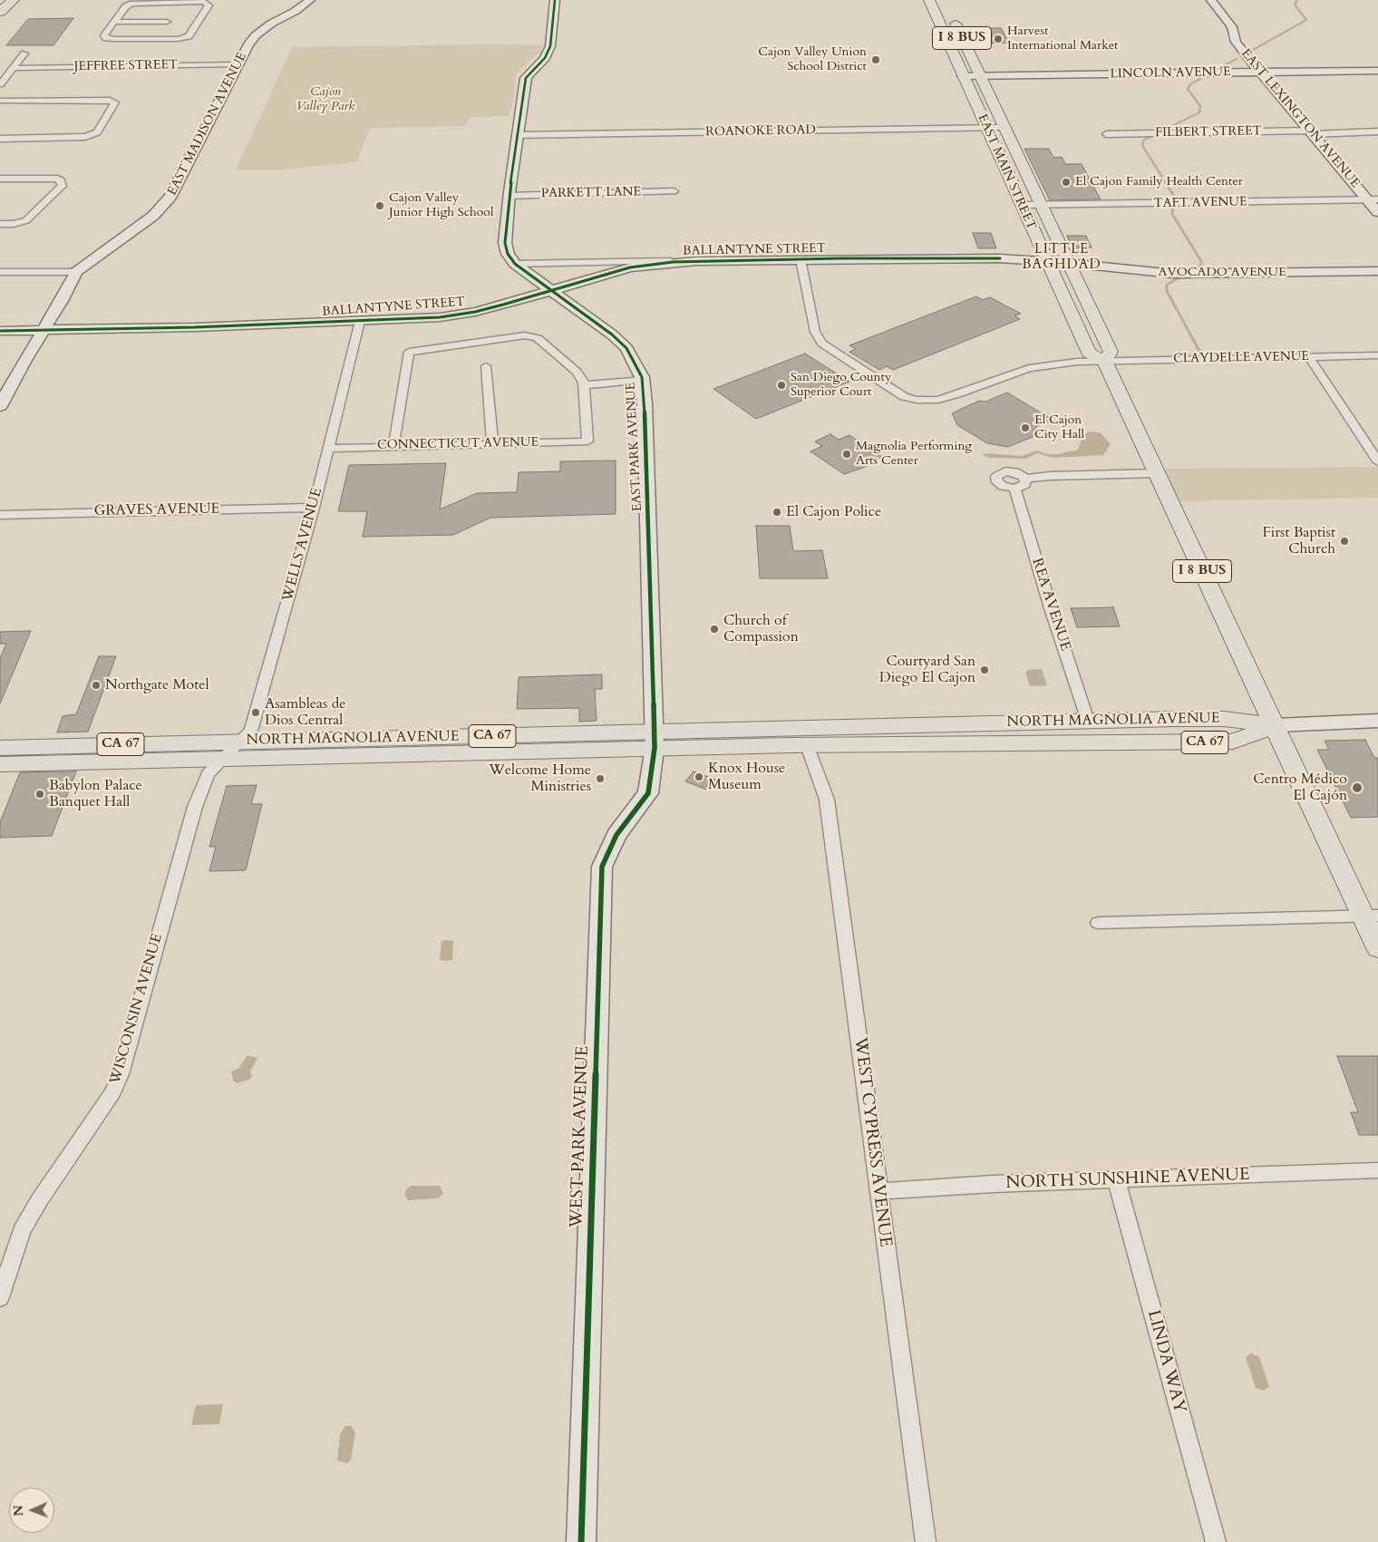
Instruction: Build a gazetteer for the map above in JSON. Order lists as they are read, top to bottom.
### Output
{
  "streets": {
    "main road": [
      "I 8 BUS",
      "EAST MAIN STREET",
      "NORTH MAGNOLIA AVENUE",
      "CA 67"
    ],
    "street": [
      "JEFFREE STREET",
      "LINCOLN AVENUE",
      "EAST LEXINGTON AVENUE",
      "EAST MADISON AVENUE",
      "ROANOKE ROAD",
      "FILBERT STREET",
      "PARKETT LANE",
      "TAFT AVENUE",
      "BALLANTYNE STREET",
      "AVOCADO AVENUE",
      "CLAYDELLE AVENUE",
      "CONNECTICUT AVENUE",
      "EAST PARK AVENUE",
      "GRAVES AVENUE",
      "WELLS AVENUE",
      "REA AVENUE",
      "WISCONSIN AVENUE",
      "WEST PARK AVENUE",
      "WEST CYPRESS AVENUE",
      "NORTH SUNSHINE AVENUE",
      "LINDA WAY"
    ]
  },
  "crossings": [
    ["I 8 BUS", "EAST MAIN STREET"],
    ["I 8 BUS", "NORTH MAGNOLIA AVENUE"],
    ["JEFFREE STREET", "EAST MADISON AVENUE"],
    ["LINCOLN AVENUE", "EAST LEXINGTON AVENUE"],
    ["LINCOLN AVENUE", "EAST MAIN STREET"],
    ["EAST LEXINGTON AVENUE", "FILBERT STREET"],
    ["EAST LEXINGTON AVENUE", "TAFT AVENUE"],
    ["EAST MADISON AVENUE", "BALLANTYNE STREET"],
    ["ROANOKE ROAD", "EAST MAIN STREET"],
    ["EAST MAIN STREET", "TAFT AVENUE"],
    ["EAST MAIN STREET", "BALLANTYNE STREET"],
    ["EAST MAIN STREET", "AVOCADO AVENUE"],
    ["EAST MAIN STREET", "CLAYDELLE AVENUE"],
    ["EAST MAIN STREET", "NORTH MAGNOLIA AVENUE"],
    ["BALLANTYNE STREET", "AVOCADO AVENUE"],
    ["BALLANTYNE STREET", "CLAYDELLE AVENUE"],
    ["BALLANTYNE STREET", "EAST PARK AVENUE"],
    ["BALLANTYNE STREET", "WELLS AVENUE"],
    ["CONNECTICUT AVENUE", "WELLS AVENUE"],
    ["EAST PARK AVENUE", "NORTH MAGNOLIA AVENUE"],
    ["EAST PARK AVENUE", "WEST PARK AVENUE"],
    ["GRAVES AVENUE", "WELLS AVENUE"],
    ["WELLS AVENUE", "NORTH MAGNOLIA AVENUE"],
    ["WELLS AVENUE", "WISCONSIN AVENUE"],
    ["REA AVENUE", "NORTH MAGNOLIA AVENUE"],
    ["NORTH MAGNOLIA AVENUE", "WISCONSIN AVENUE"],
    ["NORTH MAGNOLIA AVENUE", "WEST PARK AVENUE"],
    ["NORTH MAGNOLIA AVENUE", "WEST CYPRESS AVENUE"],
    ["WEST CYPRESS AVENUE", "NORTH SUNSHINE AVENUE"],
    ["NORTH SUNSHINE AVENUE", "LINDA WAY"]
  ],
  "districts": ["LITTLE BAGHDAD"],
  "parks": ["Cajon Valley Park"],
  "places": [
    "Harvest International Market",
    "Cajon Valley Union School District",
    "El Cajon Family Health Center",
    "Cajon Valley Junior High School",
    "San Diego County Superior Court",
    "El Cajon City Hall",
    "Magnolia Performing Arts Center",
    "El Cajon Police",
    "First Baptist Church",
    "Church of Compassion",
    "Courtyard San Diego El Cajon",
    "Northgate Motel",
    "Asambleas de Dios Central",
    "Knox House Museum",
    "Welcome Home Ministries",
    "Centro Médico El Cajón",
    "Babylon Palace Banquet Hall"
  ],
  "north": "left"
}
